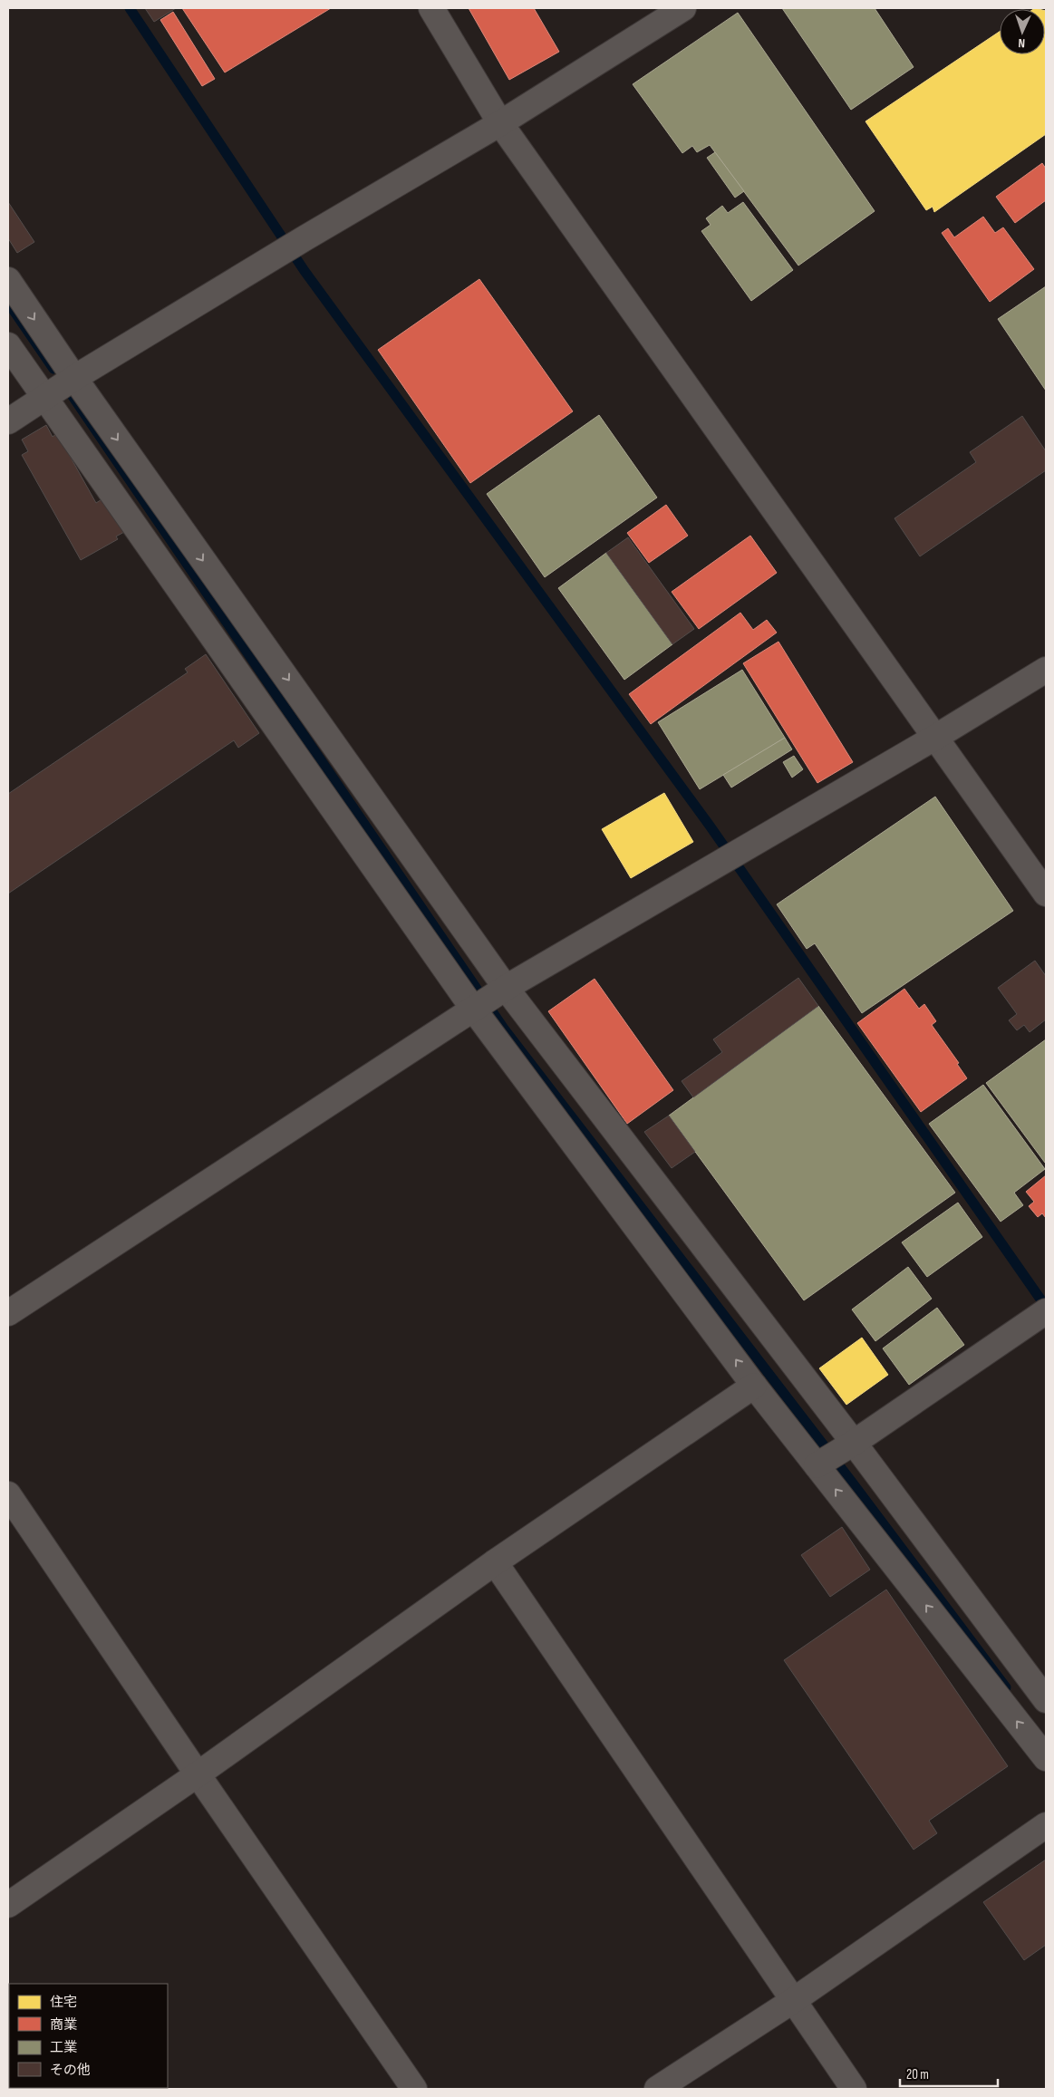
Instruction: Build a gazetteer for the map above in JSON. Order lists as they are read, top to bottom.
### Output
{
  "legend": [
    "住宅",
    "商業",
    "工業",
    "その他"
  ],
  "scale_bar": "20 m",
  "north": "bottom"
}
